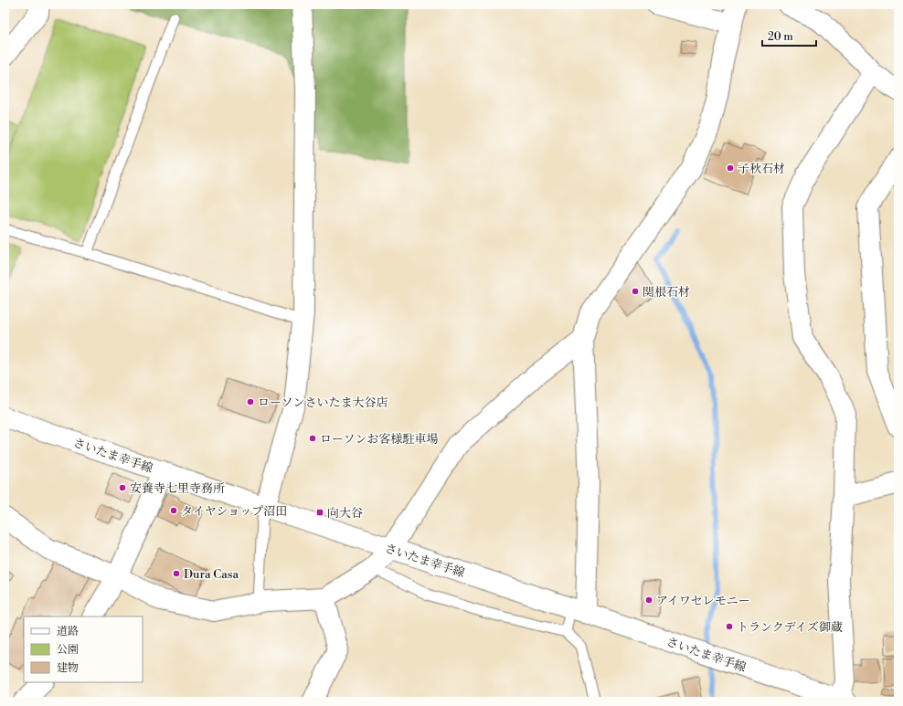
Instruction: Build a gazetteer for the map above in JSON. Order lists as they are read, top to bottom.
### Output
{
  "streets": {
    "street": ["さいたま幸手線"]
  },
  "places": {
    "other": [
      "子秋石材",
      "関根石材",
      "ローソンさいたま大谷店",
      "ローソンお客様駐車場",
      "安養寺七里寺務所",
      "タイヤショップ沼田",
      "Dura Casa",
      "アイワセレモニー",
      "トランクデイズ御蔵"
    ],
    "transit": ["向大谷"]
  },
  "legend": ["道路", "公園", "建物"],
  "scale_bar": "20 m"
}
